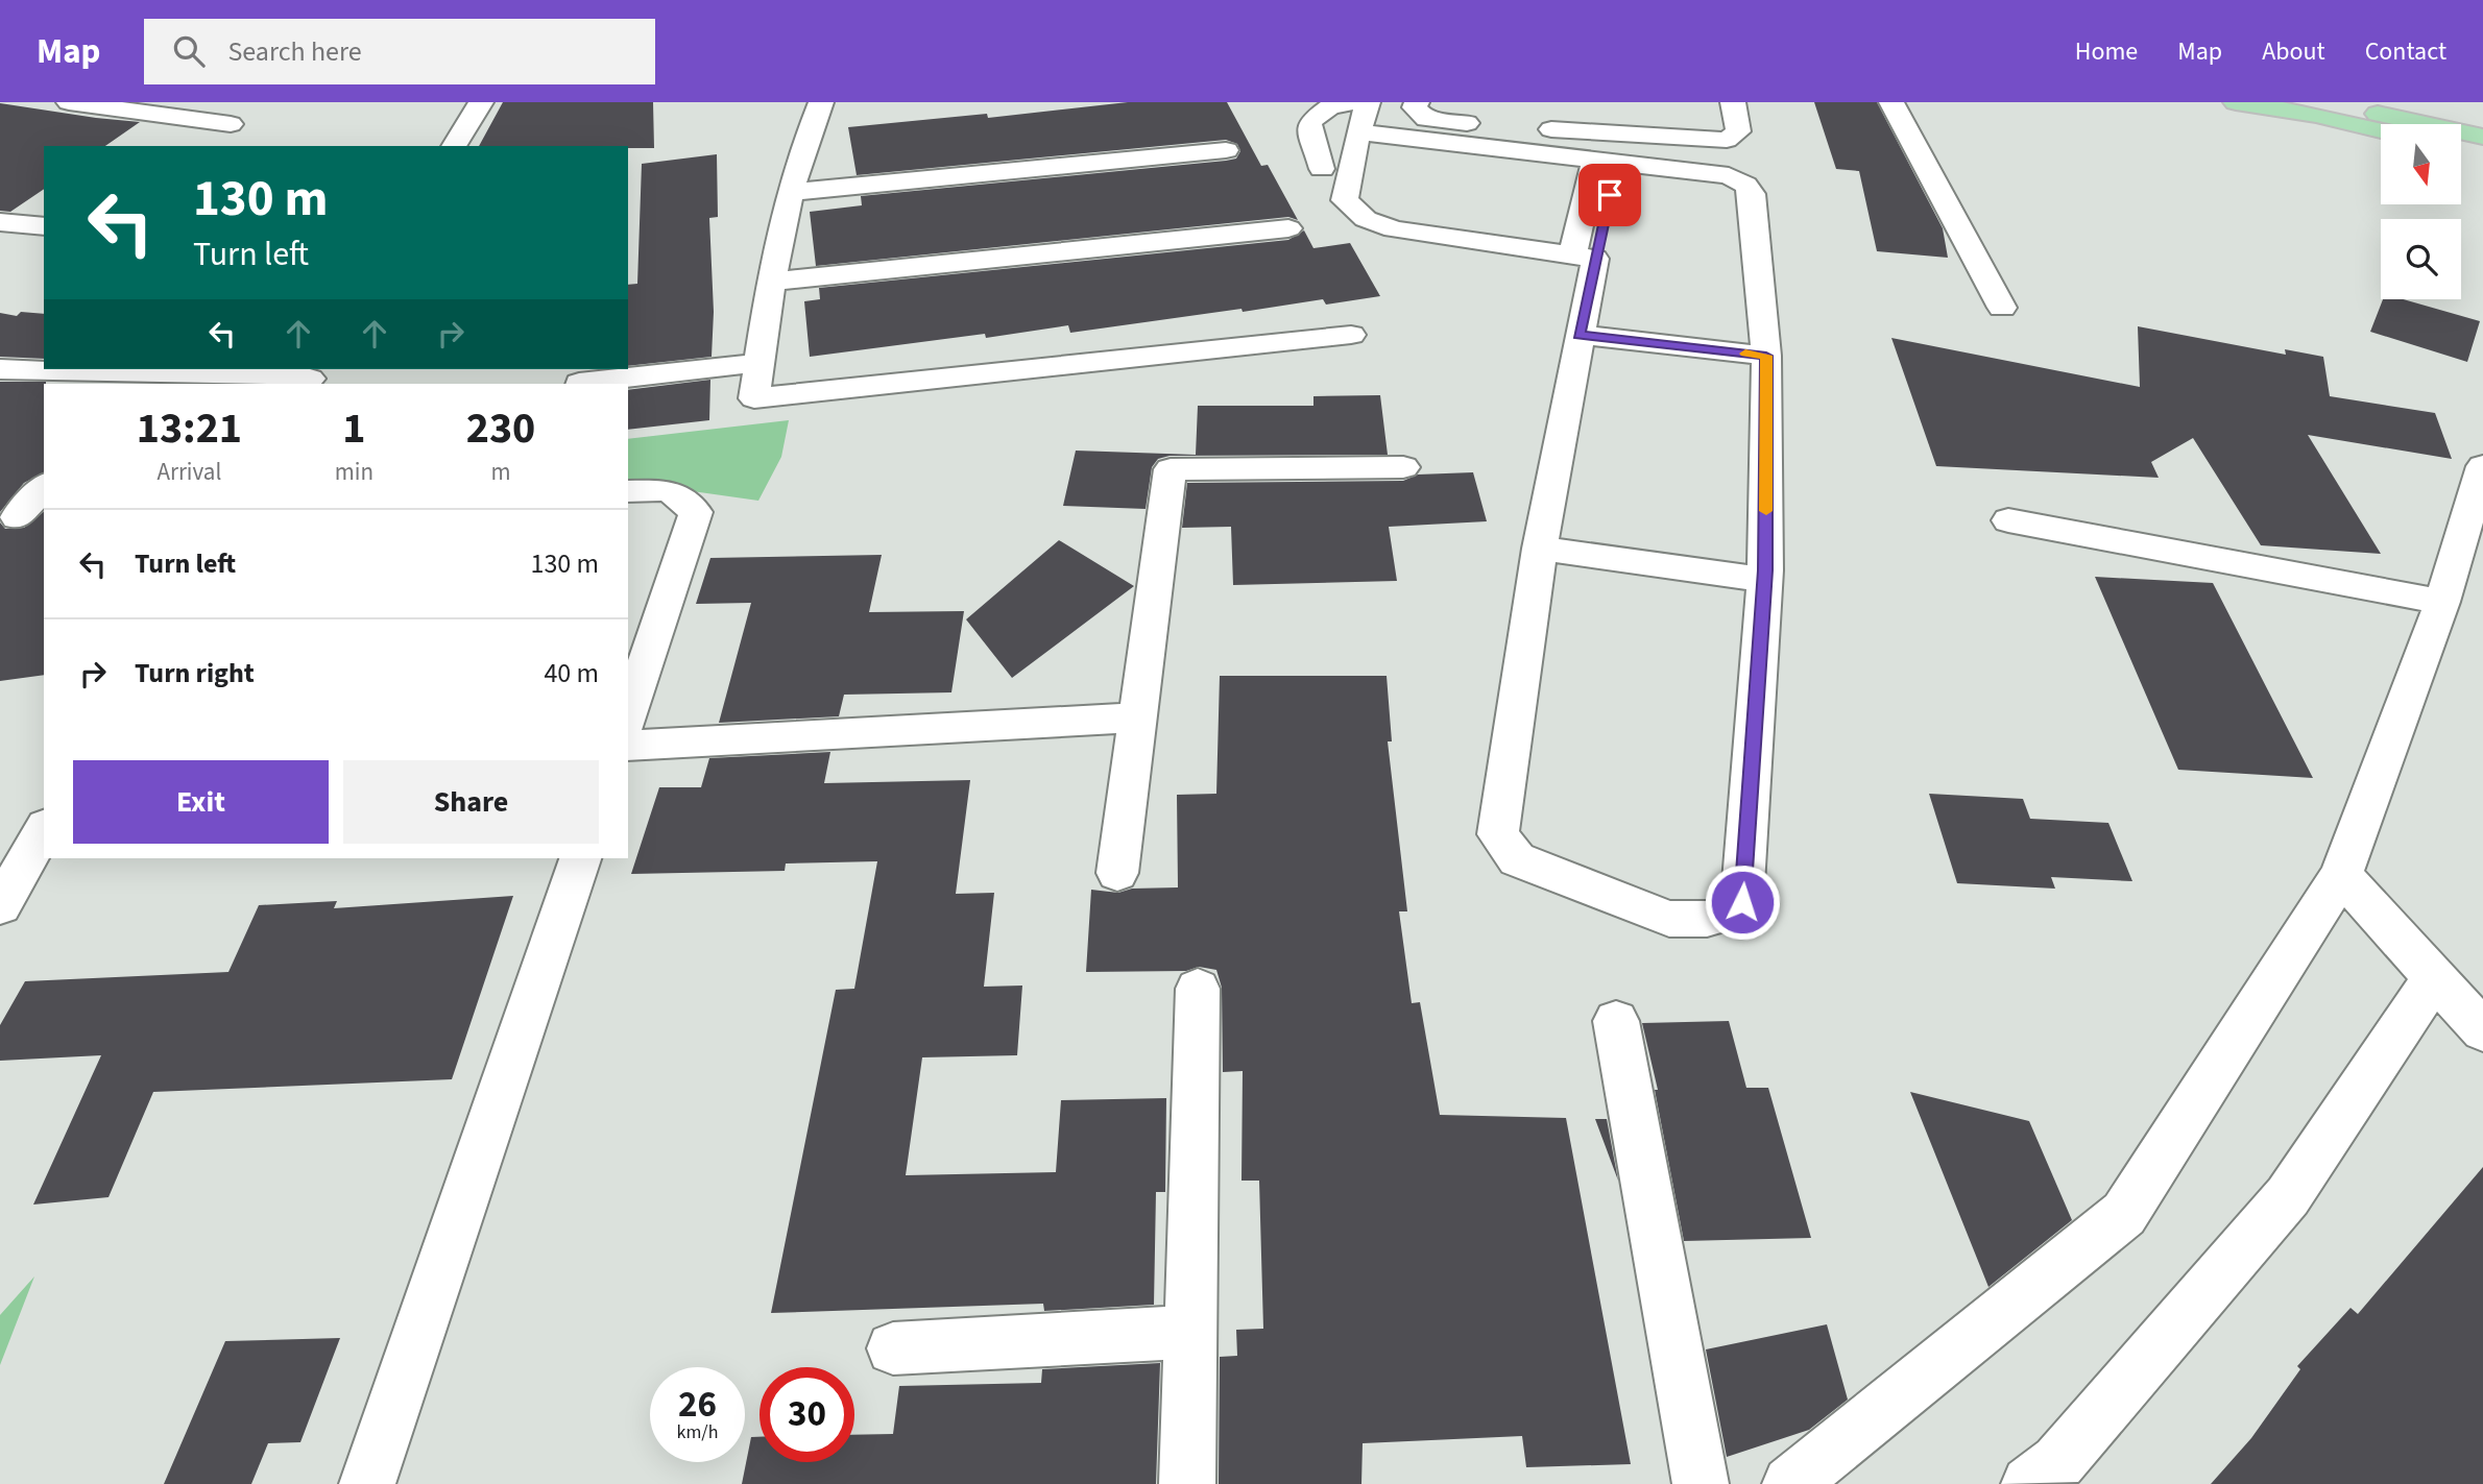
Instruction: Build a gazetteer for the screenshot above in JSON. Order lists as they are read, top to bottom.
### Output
{
  "north": "bottom",
  "page": {
    "header": "Map",
    "search": "Search here",
    "nav": [
      "Home",
      "Map",
      "About",
      "Contact"
    ],
    "turn": ["130 m", "Turn left"],
    "eta": [
      "13:21",
      "Arrival",
      "1",
      "min",
      "230",
      "m"
    ],
    "list": [
      {
        "name": "Turn left",
        "value": "130 m"
      },
      {
        "name": "Turn right",
        "value": "40 m"
      }
    ],
    "buttons": ["Exit", "Share"],
    "speed": "26 km/h",
    "limit": "30"
  }
}
